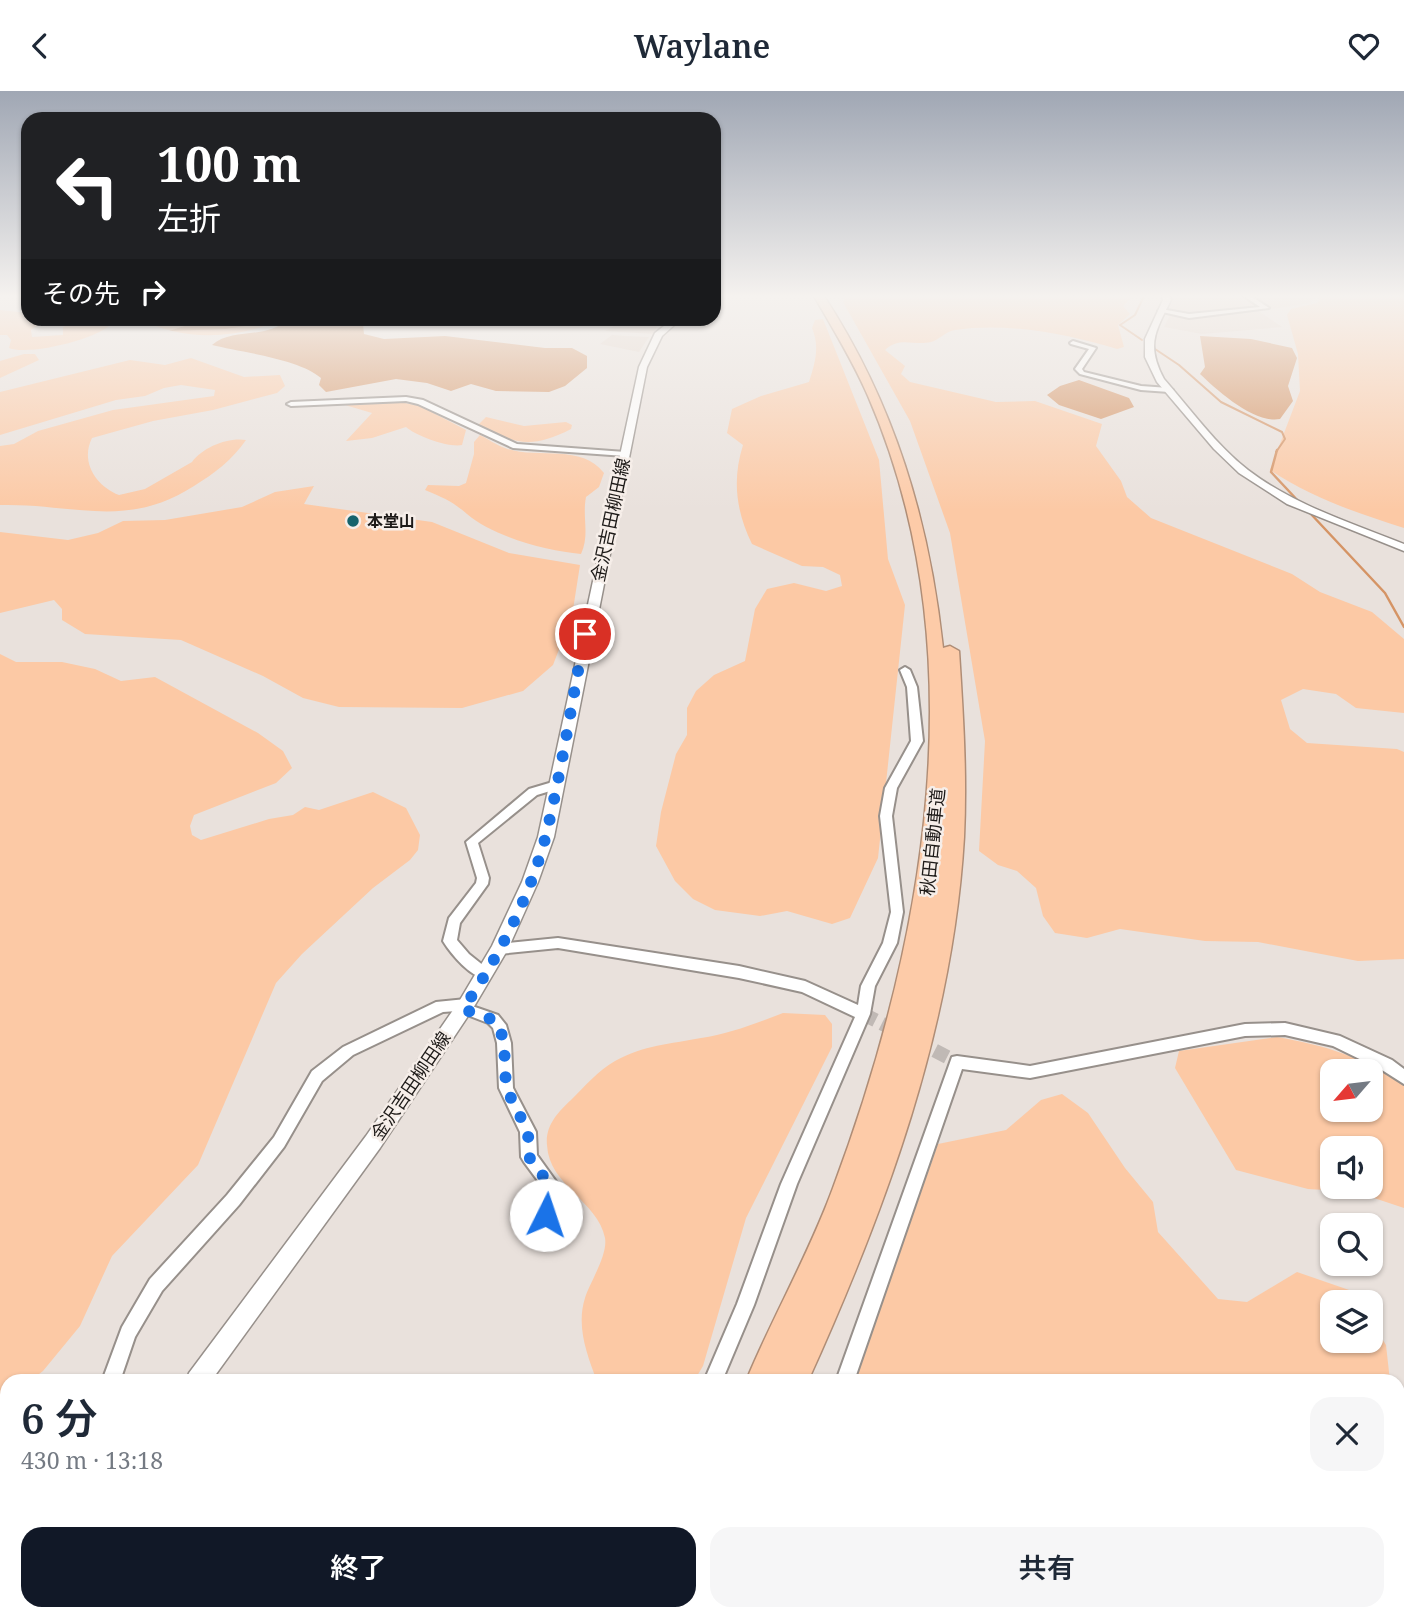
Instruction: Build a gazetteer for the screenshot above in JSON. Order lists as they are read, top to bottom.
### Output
{
  "streets": {
    "highway": ["秋田自動車道"],
    "main road": ["金沢吉田柳田線"]
  },
  "places": ["本堂山"],
  "north": "bottom left",
  "page": {
    "header": "Waylane",
    "turn": ["100 m", "左折"],
    "then": "その先",
    "heading": ["6 分", "430 m · 13:18"],
    "buttons": ["終了", "共有"]
  }
}
